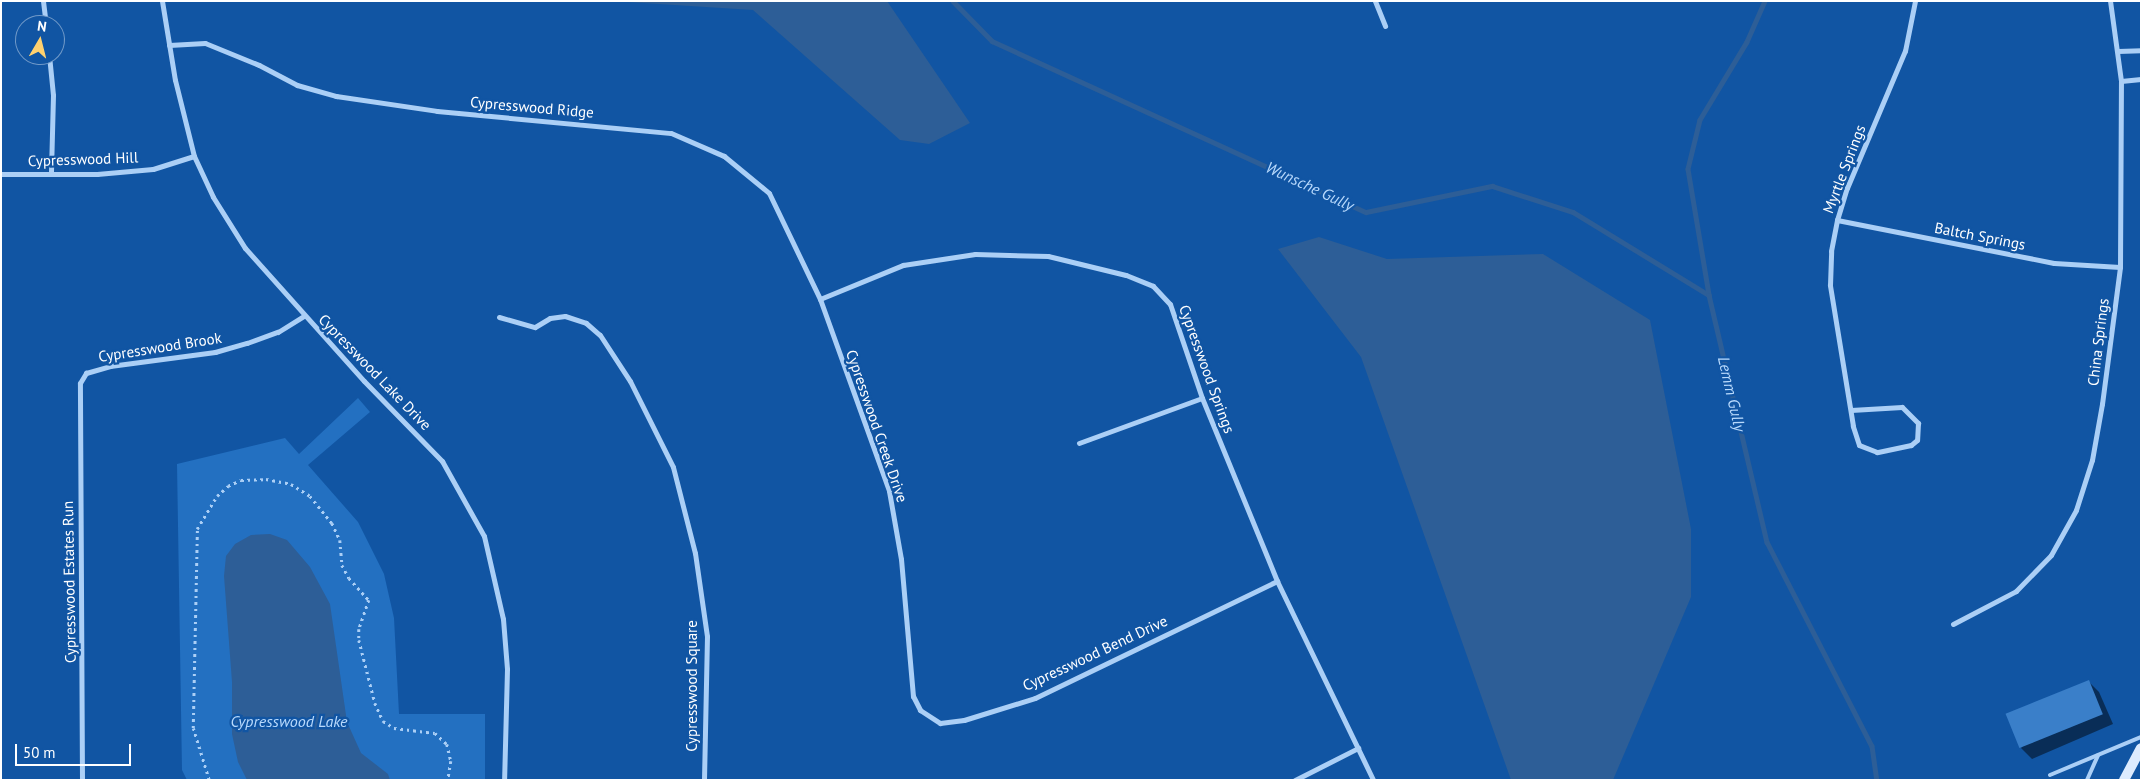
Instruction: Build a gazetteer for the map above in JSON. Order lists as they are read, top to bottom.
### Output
{
  "streets": {
    "street": [
      "Cypresswood Ridge",
      "Cypresswood Hill",
      "Myrtle Springs",
      "Baltch Springs",
      "China Springs",
      "Cypresswood Brook",
      "Cypresswood Springs",
      "Cypresswood Lake Drive",
      "Cypresswood Creek Drive",
      "Cypresswood Estates Run",
      "Cypresswood Bend Drive",
      "Cypresswood Square"
    ]
  },
  "crossings": [
    ["Cypresswood Ridge", "Cypresswood Springs"],
    ["Cypresswood Ridge", "Cypresswood Lake Drive"],
    ["Cypresswood Ridge", "Cypresswood Creek Drive"],
    ["Cypresswood Hill", "Cypresswood Lake Drive"],
    ["Myrtle Springs", "Baltch Springs"],
    ["Baltch Springs", "China Springs"],
    ["Cypresswood Brook", "Cypresswood Lake Drive"],
    ["Cypresswood Brook", "Cypresswood Estates Run"],
    ["Cypresswood Springs", "Cypresswood Creek Drive"],
    ["Cypresswood Springs", "Cypresswood Bend Drive"],
    ["Cypresswood Creek Drive", "Cypresswood Bend Drive"]
  ],
  "water": ["Wunsche Gully", "Lemm Gully", "Cypresswood Lake"],
  "scale_bar": "50 m",
  "north": "top"
}
